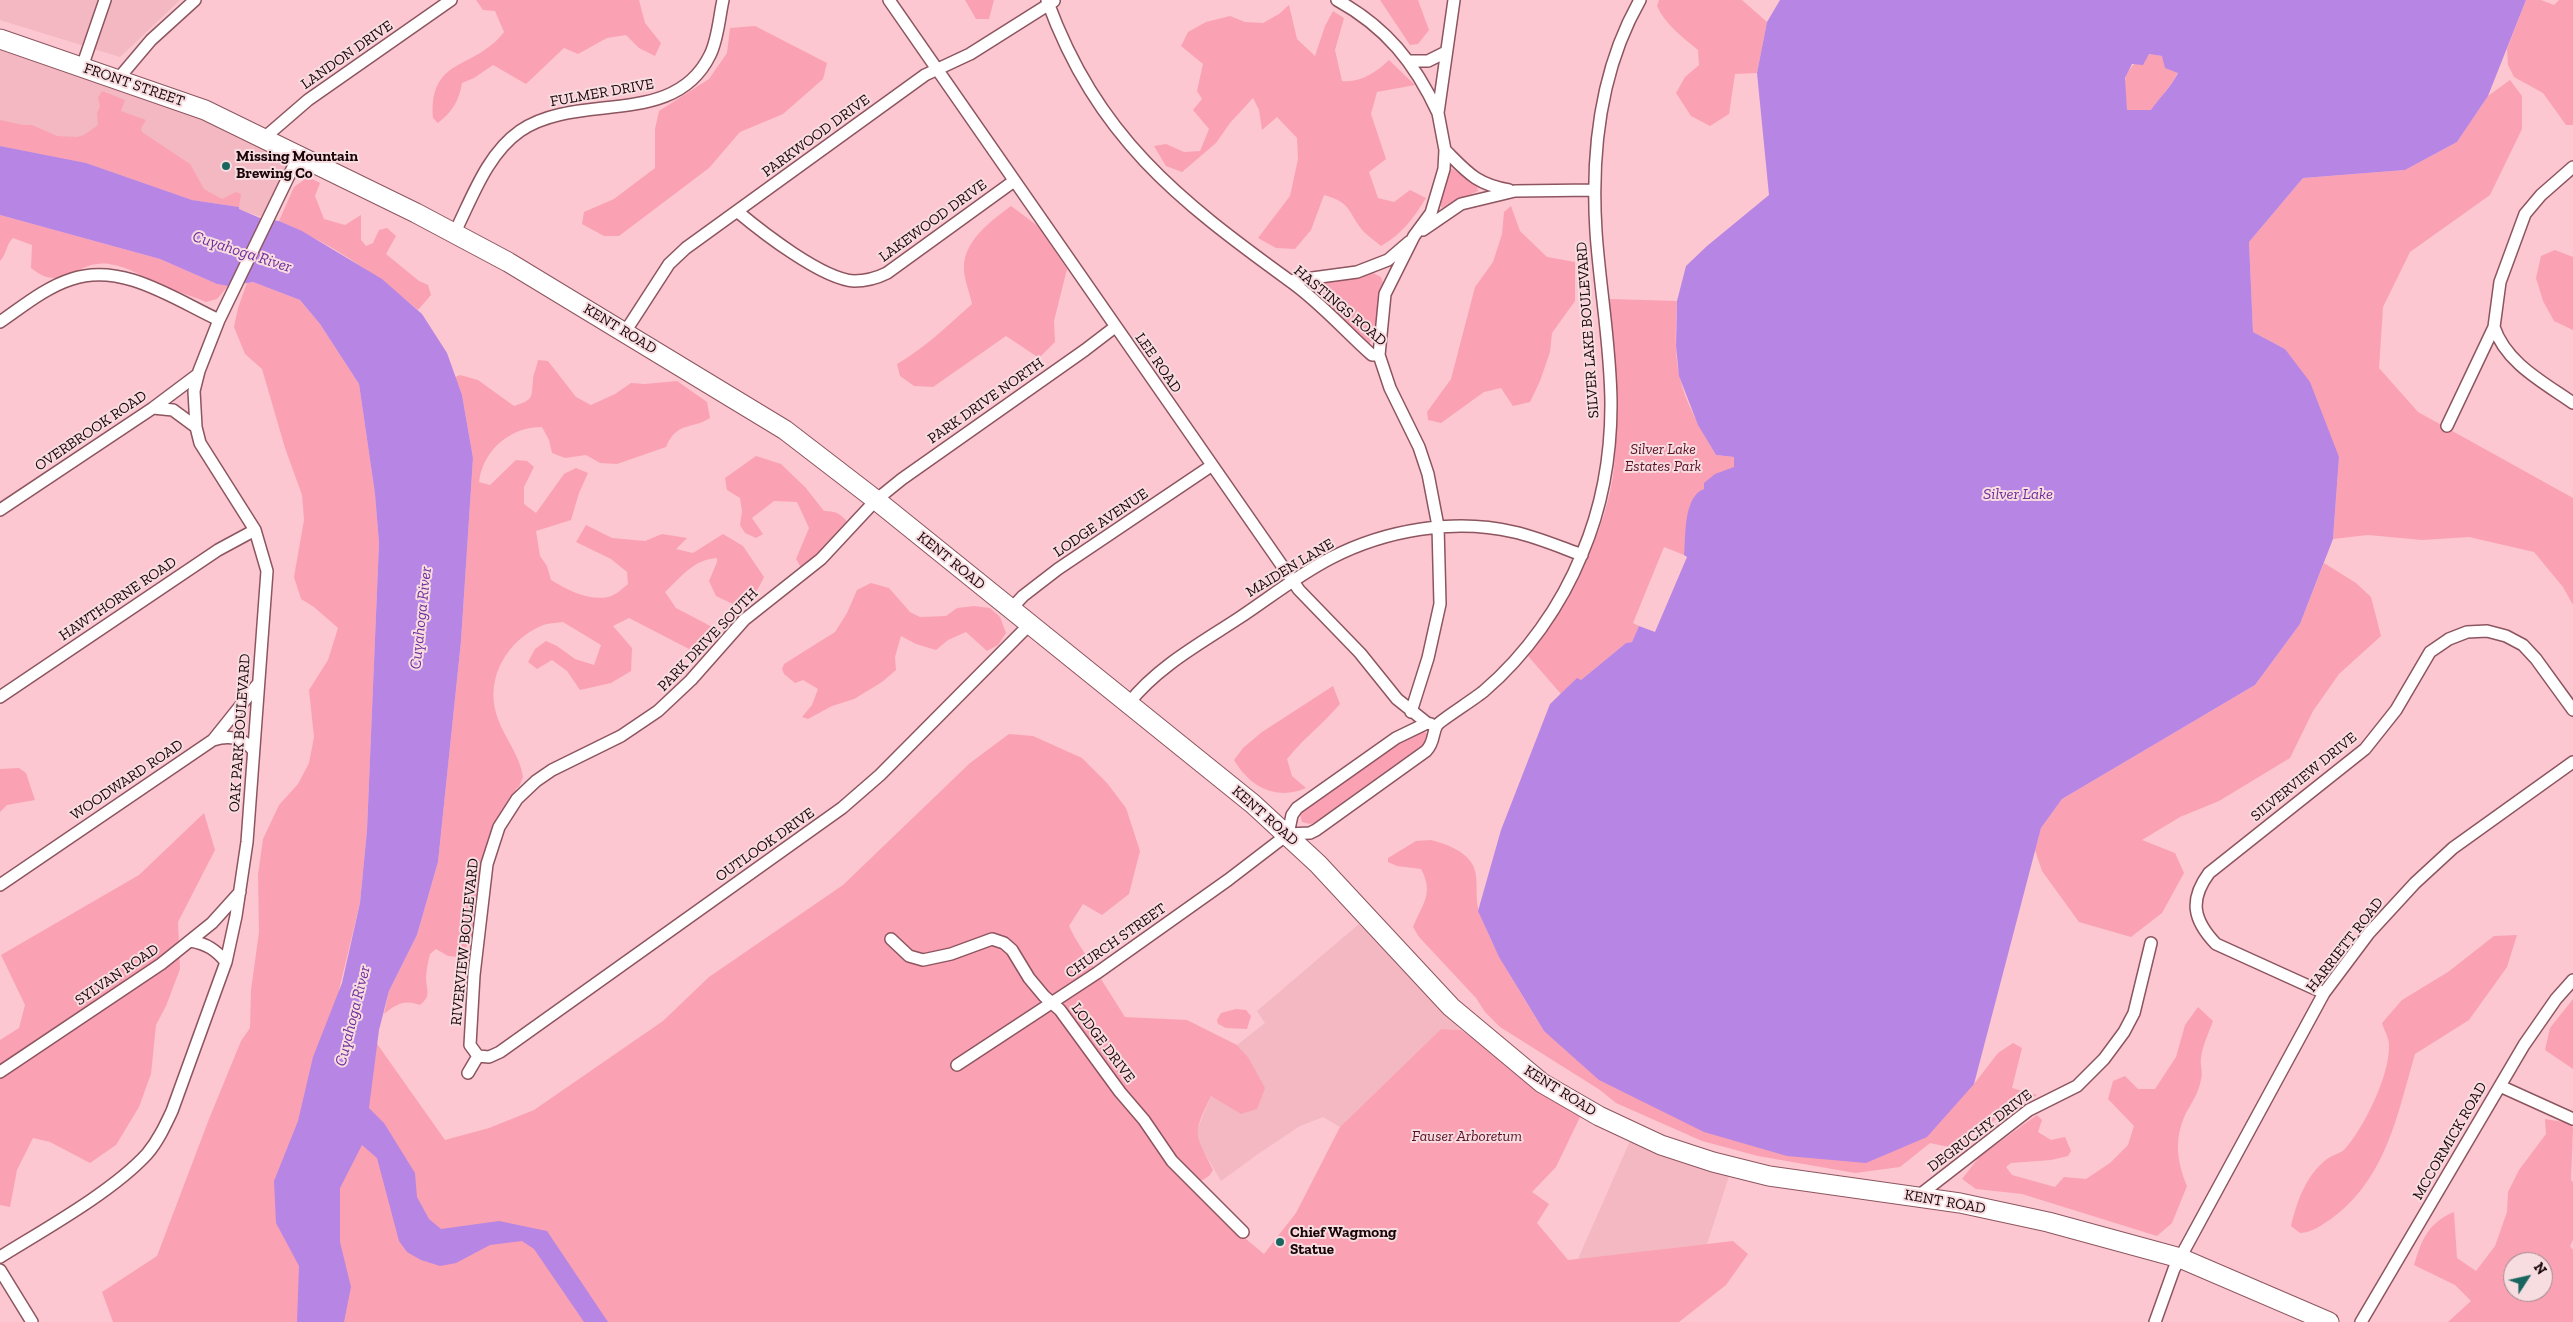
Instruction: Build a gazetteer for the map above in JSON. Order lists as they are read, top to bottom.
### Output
{
  "streets": {
    "main road": ["FRONT STREET", "KENT ROAD"],
    "street": [
      "LANDON DRIVE",
      "FULMER DRIVE",
      "PARKWOOD DRIVE",
      "LAKEWOOD DRIVE",
      "HASTINGS ROAD",
      "SILVER LAKE BOULEVARD",
      "LEE ROAD",
      "PARK DRIVE NORTH",
      "OVERBROOK ROAD",
      "LODGE AVENUE",
      "MAIDEN LANE",
      "HAWTHORNE ROAD",
      "PARK DRIVE SOUTH",
      "OAK PARK BOULEVARD",
      "SILVERVIEW DRIVE",
      "WOODWARD ROAD",
      "OUTLOOK DRIVE",
      "CHURCH STREET",
      "RIVERVIEW BOULEVARD",
      "HARRIETT ROAD",
      "SYLVAN ROAD",
      "LODGE DRIVE",
      "DEGRUCHY DRIVE",
      "MCCORMICK ROAD"
    ]
  },
  "crossings": [
    ["LANDON DRIVE", "FRONT STREET"],
    ["LANDON DRIVE", "KENT ROAD"],
    ["FRONT STREET", "KENT ROAD"],
    ["FULMER DRIVE", "KENT ROAD"],
    ["PARKWOOD DRIVE", "LAKEWOOD DRIVE"],
    ["PARKWOOD DRIVE", "HASTINGS ROAD"],
    ["PARKWOOD DRIVE", "KENT ROAD"],
    ["PARKWOOD DRIVE", "LEE ROAD"],
    ["LAKEWOOD DRIVE", "LEE ROAD"],
    ["HASTINGS ROAD", "LEE ROAD"],
    ["HASTINGS ROAD", "MAIDEN LANE"],
    ["KENT ROAD", "SILVER LAKE BOULEVARD"],
    ["KENT ROAD", "PARK DRIVE NORTH"],
    ["KENT ROAD", "LODGE AVENUE"],
    ["KENT ROAD", "MAIDEN LANE"],
    ["KENT ROAD", "PARK DRIVE SOUTH"],
    ["KENT ROAD", "OAK PARK BOULEVARD"],
    ["KENT ROAD", "OUTLOOK DRIVE"],
    ["KENT ROAD", "CHURCH STREET"],
    ["KENT ROAD", "HARRIETT ROAD"],
    ["KENT ROAD", "DEGRUCHY DRIVE"],
    ["SILVER LAKE BOULEVARD", "LEE ROAD"],
    ["SILVER LAKE BOULEVARD", "MAIDEN LANE"],
    ["SILVER LAKE BOULEVARD", "CHURCH STREET"],
    ["LEE ROAD", "PARK DRIVE NORTH"],
    ["LEE ROAD", "LODGE AVENUE"],
    ["LEE ROAD", "MAIDEN LANE"],
    ["PARK DRIVE NORTH", "PARK DRIVE SOUTH"],
    ["OVERBROOK ROAD", "OAK PARK BOULEVARD"],
    ["HAWTHORNE ROAD", "OAK PARK BOULEVARD"],
    ["PARK DRIVE SOUTH", "RIVERVIEW BOULEVARD"],
    ["OAK PARK BOULEVARD", "WOODWARD ROAD"],
    ["OAK PARK BOULEVARD", "SYLVAN ROAD"],
    ["SILVERVIEW DRIVE", "HARRIETT ROAD"],
    ["OUTLOOK DRIVE", "RIVERVIEW BOULEVARD"],
    ["CHURCH STREET", "LODGE DRIVE"]
  ],
  "water": ["Cuyahoga River", "Silver Lake"],
  "parks": ["Silver Lake Estates Park", "Fauser Arboretum"],
  "places": ["Missing Mountain Brewing Co", "Chief Wagmong Statue"],
  "north": "top right"
}
